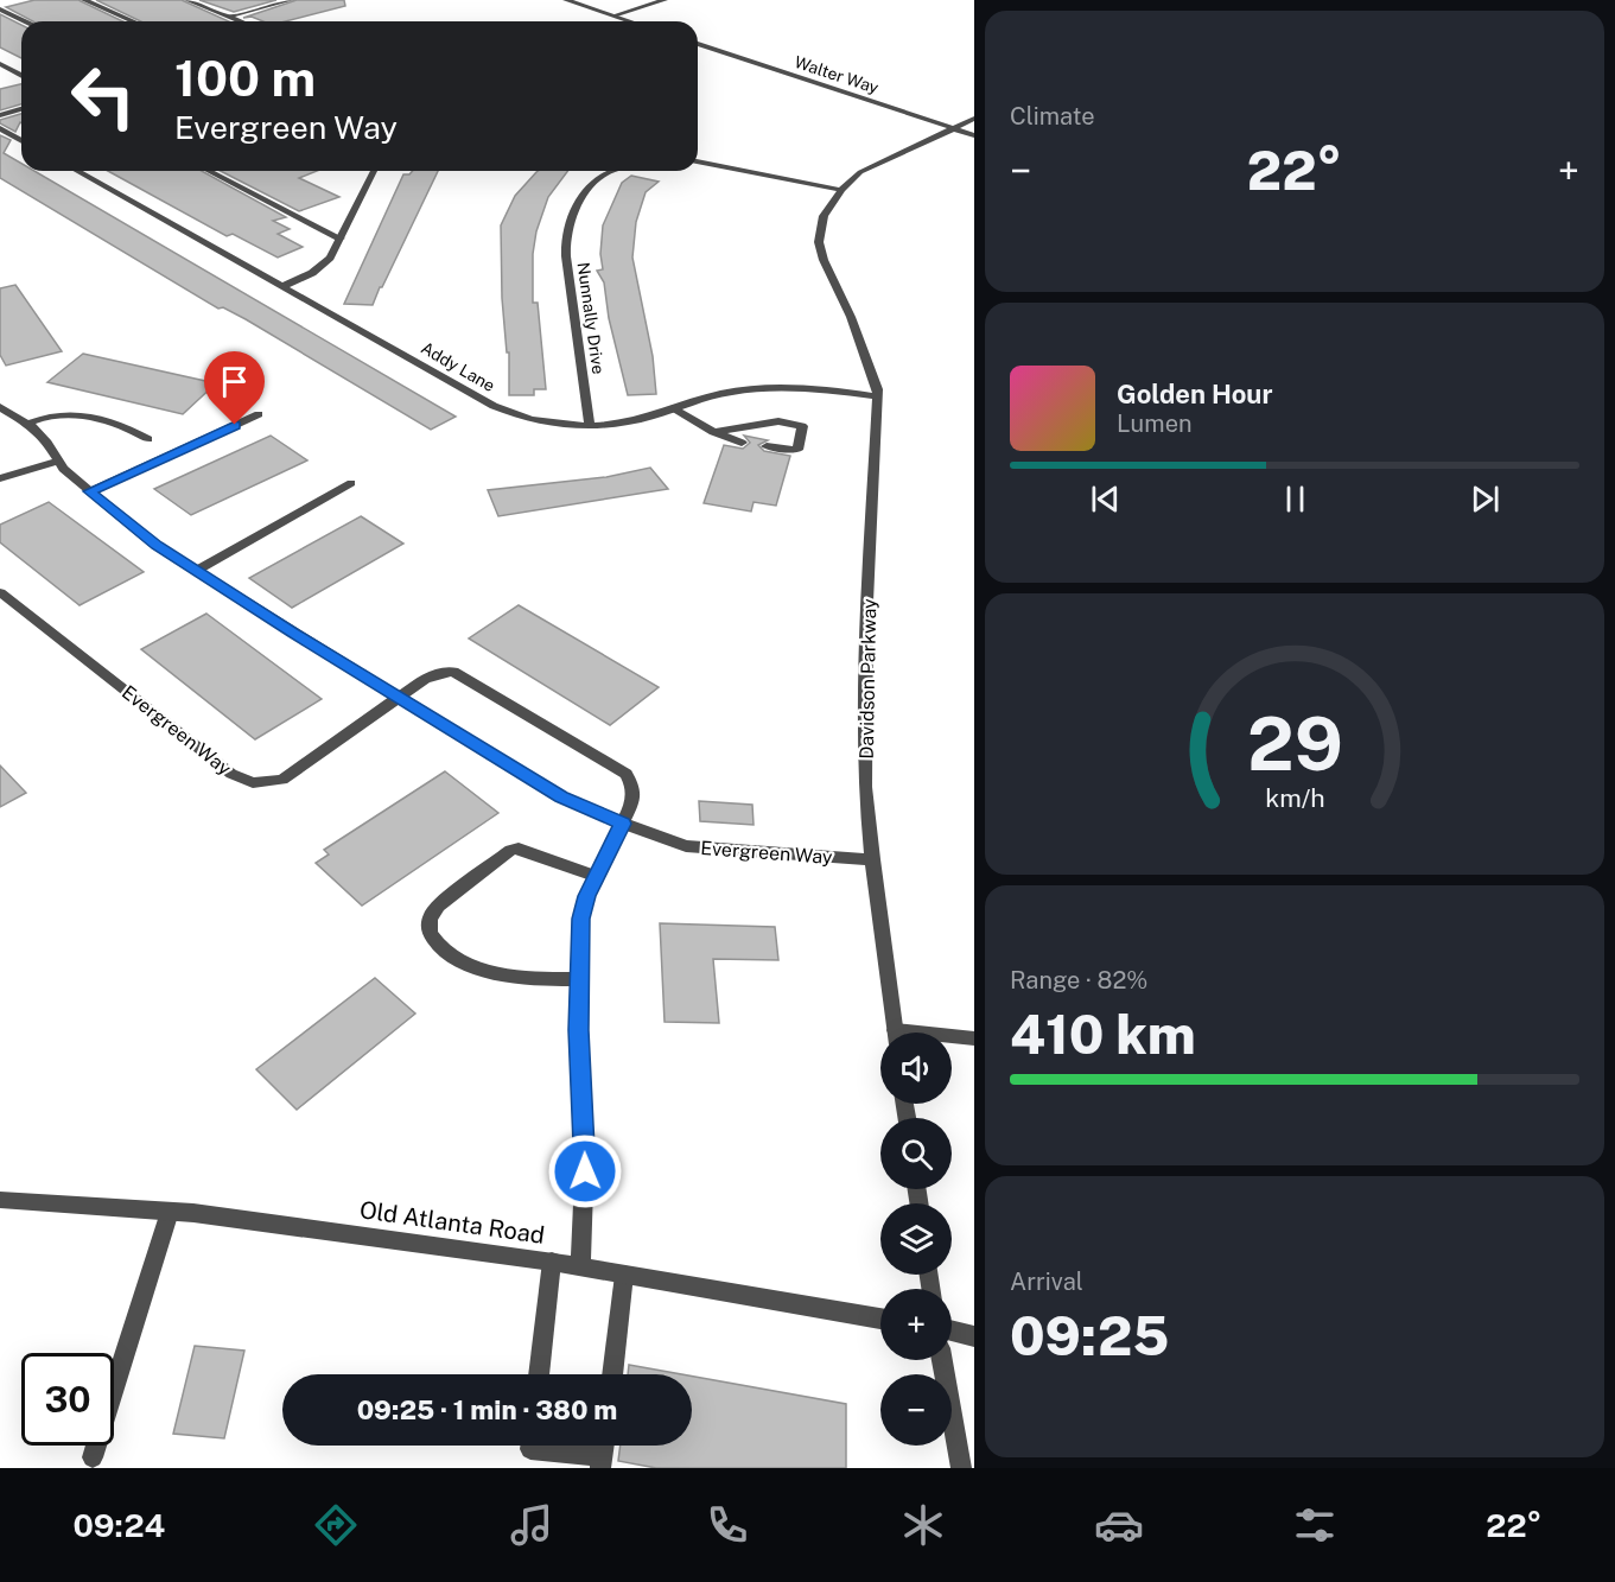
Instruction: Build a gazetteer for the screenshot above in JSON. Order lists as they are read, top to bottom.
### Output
{
  "streets": {
    "street": [
      "Walter Way",
      "Nunnally Drive",
      "Addy Lane",
      "Davidson Parkway",
      "Evergreen Way",
      "Old Atlanta Road"
    ]
  },
  "crossings": [
    ["Walter Way", "Davidson Parkway"],
    ["Nunnally Drive", "Addy Lane"],
    ["Addy Lane", "Davidson Parkway"],
    ["Davidson Parkway", "Evergreen Way"],
    ["Evergreen Way", "Old Atlanta Road"]
  ],
  "page": {
    "tile": [
      "Climate",
      ["Range · 82%", "410 km"],
      ["Arrival", "09:25"]
    ],
    "turn": ["100 m", "Evergreen Way"],
    "heat": ["−", "22°", "+"],
    "song": ["Golden Hour", "Lumen"],
    "map_buttons": ["+", "−"],
    "limit": "30",
    "trip": "09:25 · 1 min · 380 m",
    "tabs": ["09:24", "22°"],
    "gauge": ["29", "km/h"]
  }
}
